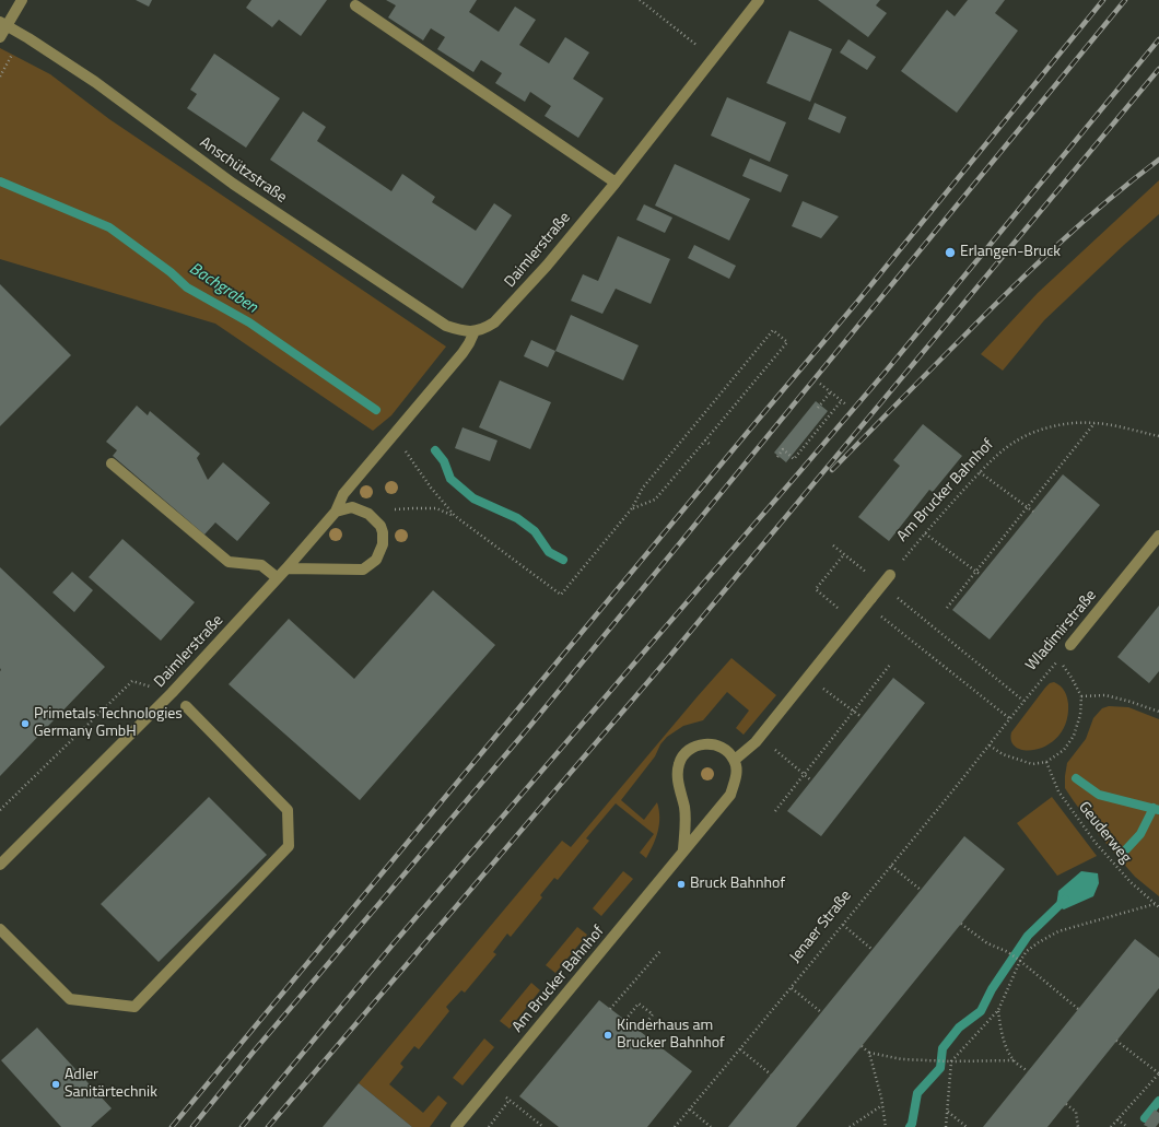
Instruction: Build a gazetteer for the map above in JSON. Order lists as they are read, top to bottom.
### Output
{
  "streets": {
    "street": [
      "Anschützstraße",
      "Daimlerstraße",
      "Am Brucker Bahnhof",
      "Wladimirstraße"
    ],
    "path": ["Geuderweg", "Jenaer Straße"]
  },
  "crossings": [
    ["Anschützstraße", "Daimlerstraße"],
    ["Wladimirstraße", "Jenaer Straße"]
  ],
  "water": ["Bachgraben"],
  "places": [
    "Erlangen-Bruck",
    "Primetals Technologies Germany GmbH",
    "Bruck Bahnhof",
    "Kinderhaus am Brucker Bahnhof",
    "Adler Sanitärtechnik"
  ]
}
